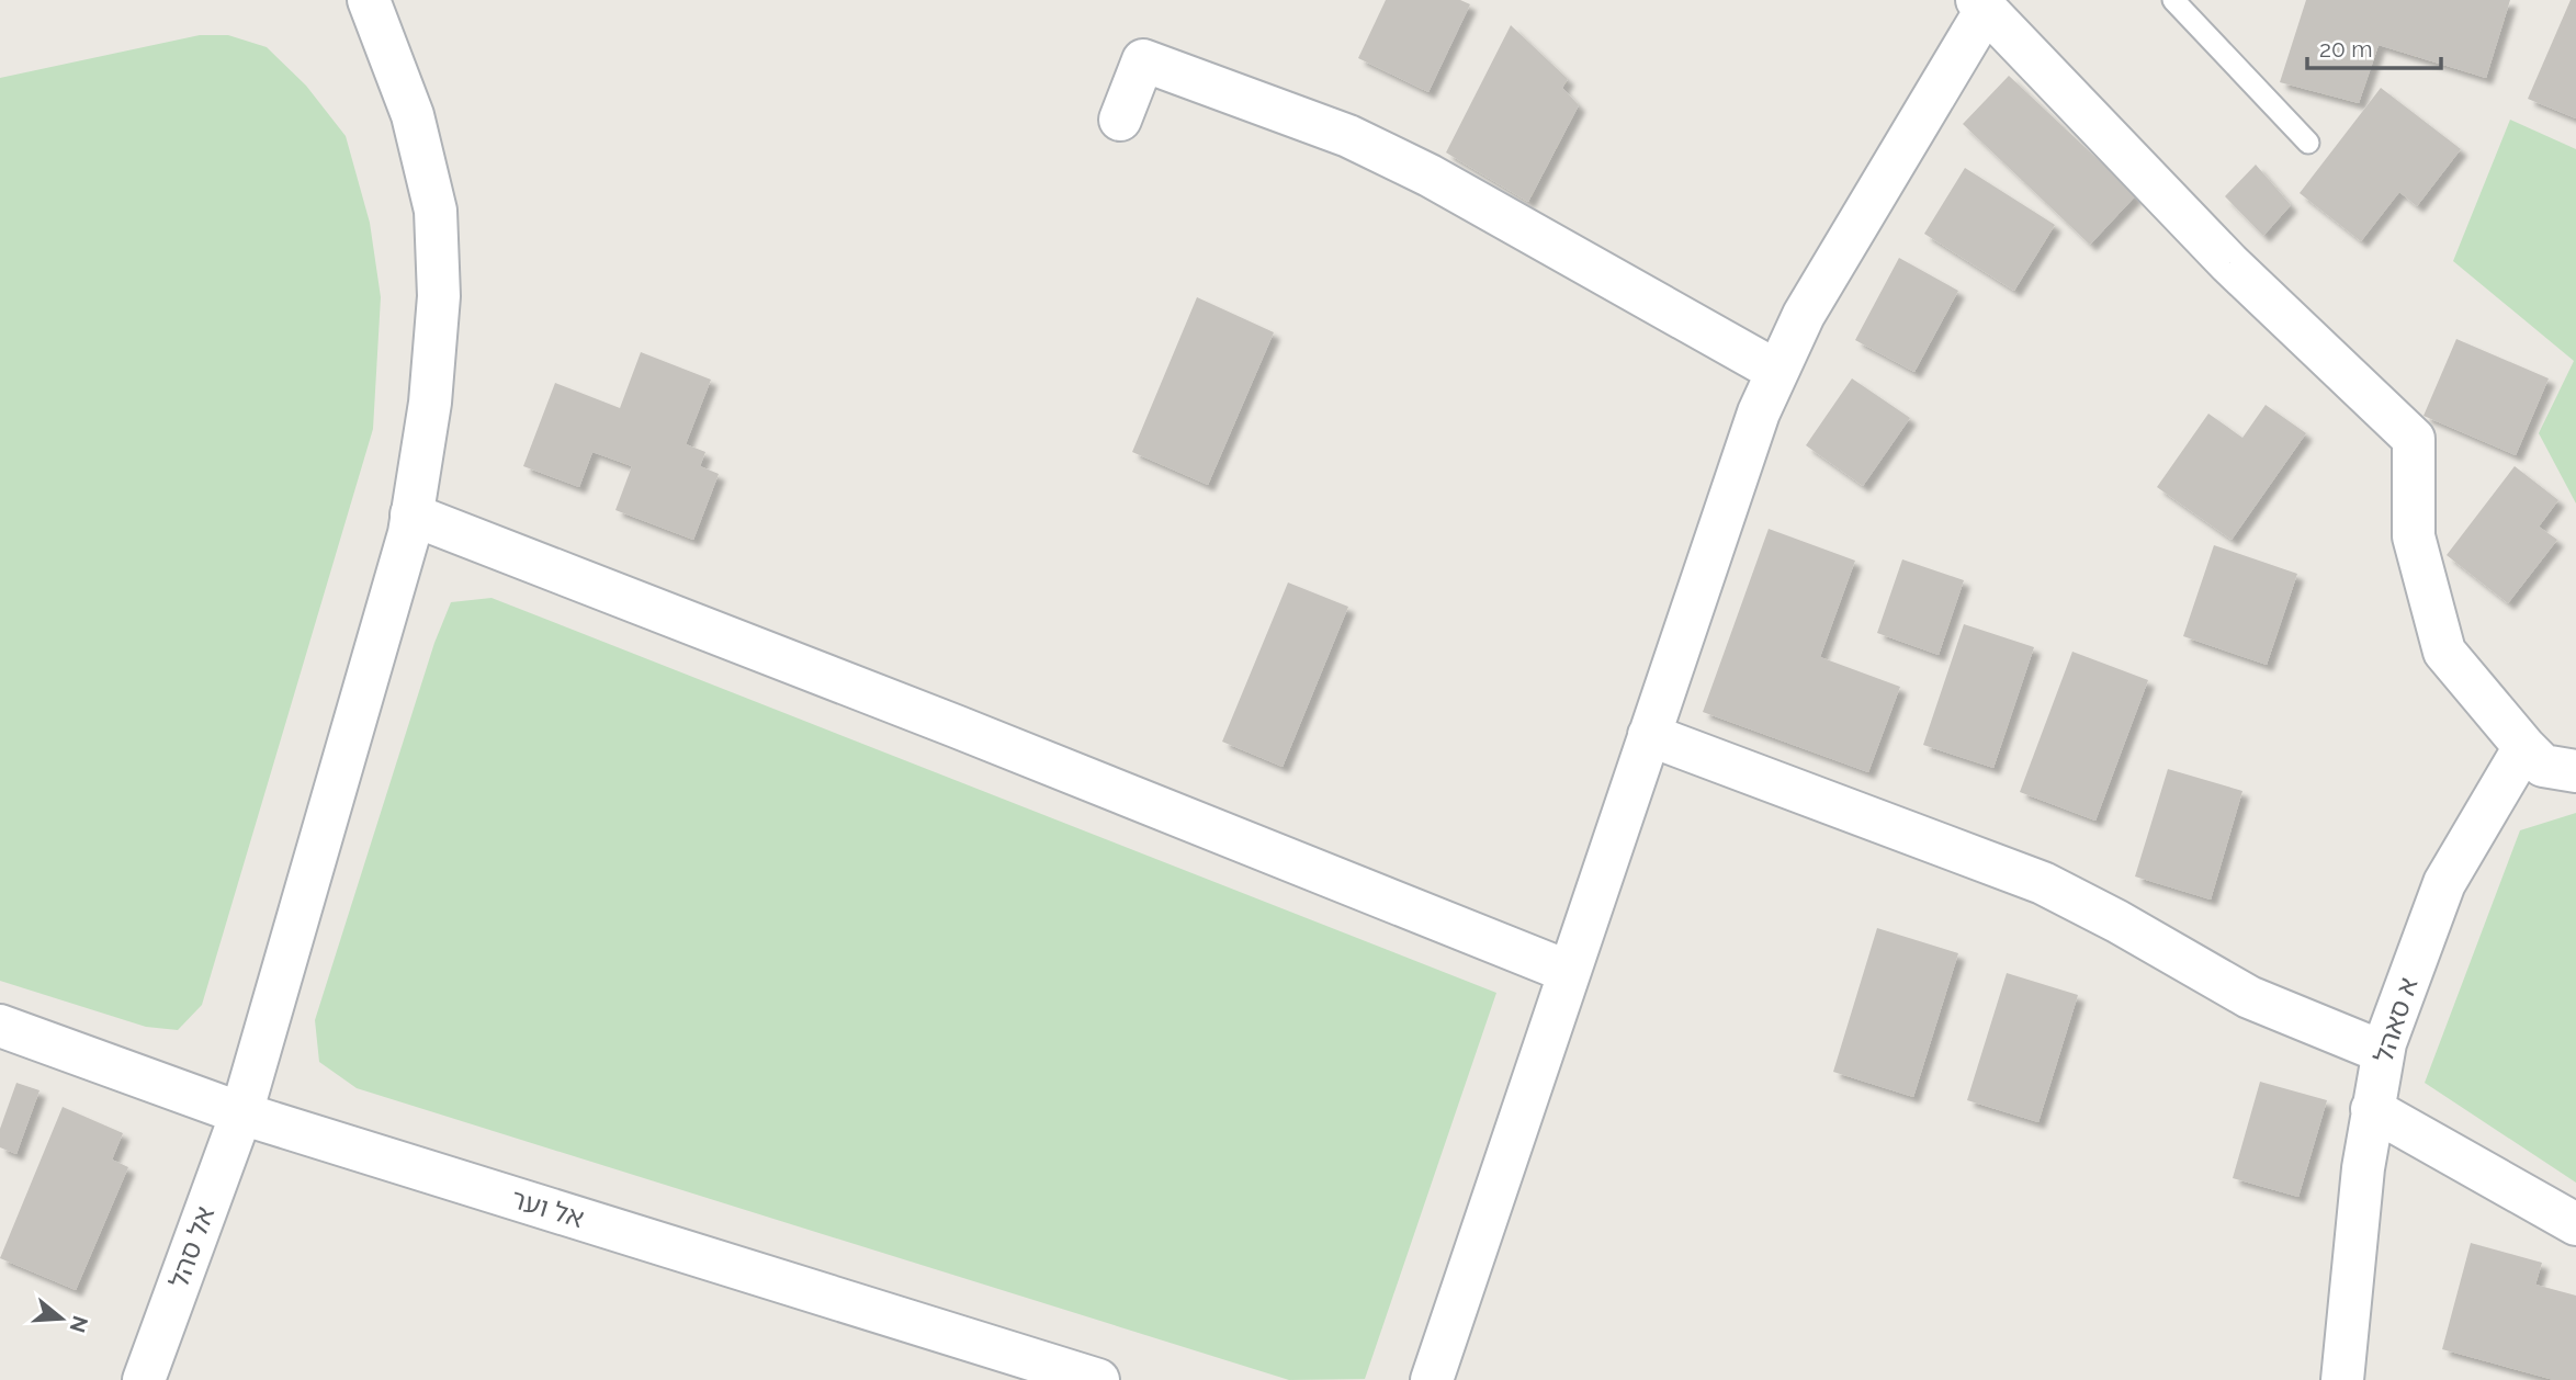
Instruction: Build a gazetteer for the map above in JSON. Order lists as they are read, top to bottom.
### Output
{
  "streets": {
    "street": ["א סאהל", "אל וער", "אל סהל"]
  },
  "crossings": [
    ["אל וער", "אל סהל"]
  ],
  "scale_bar": "20 m",
  "north": "right"
}
